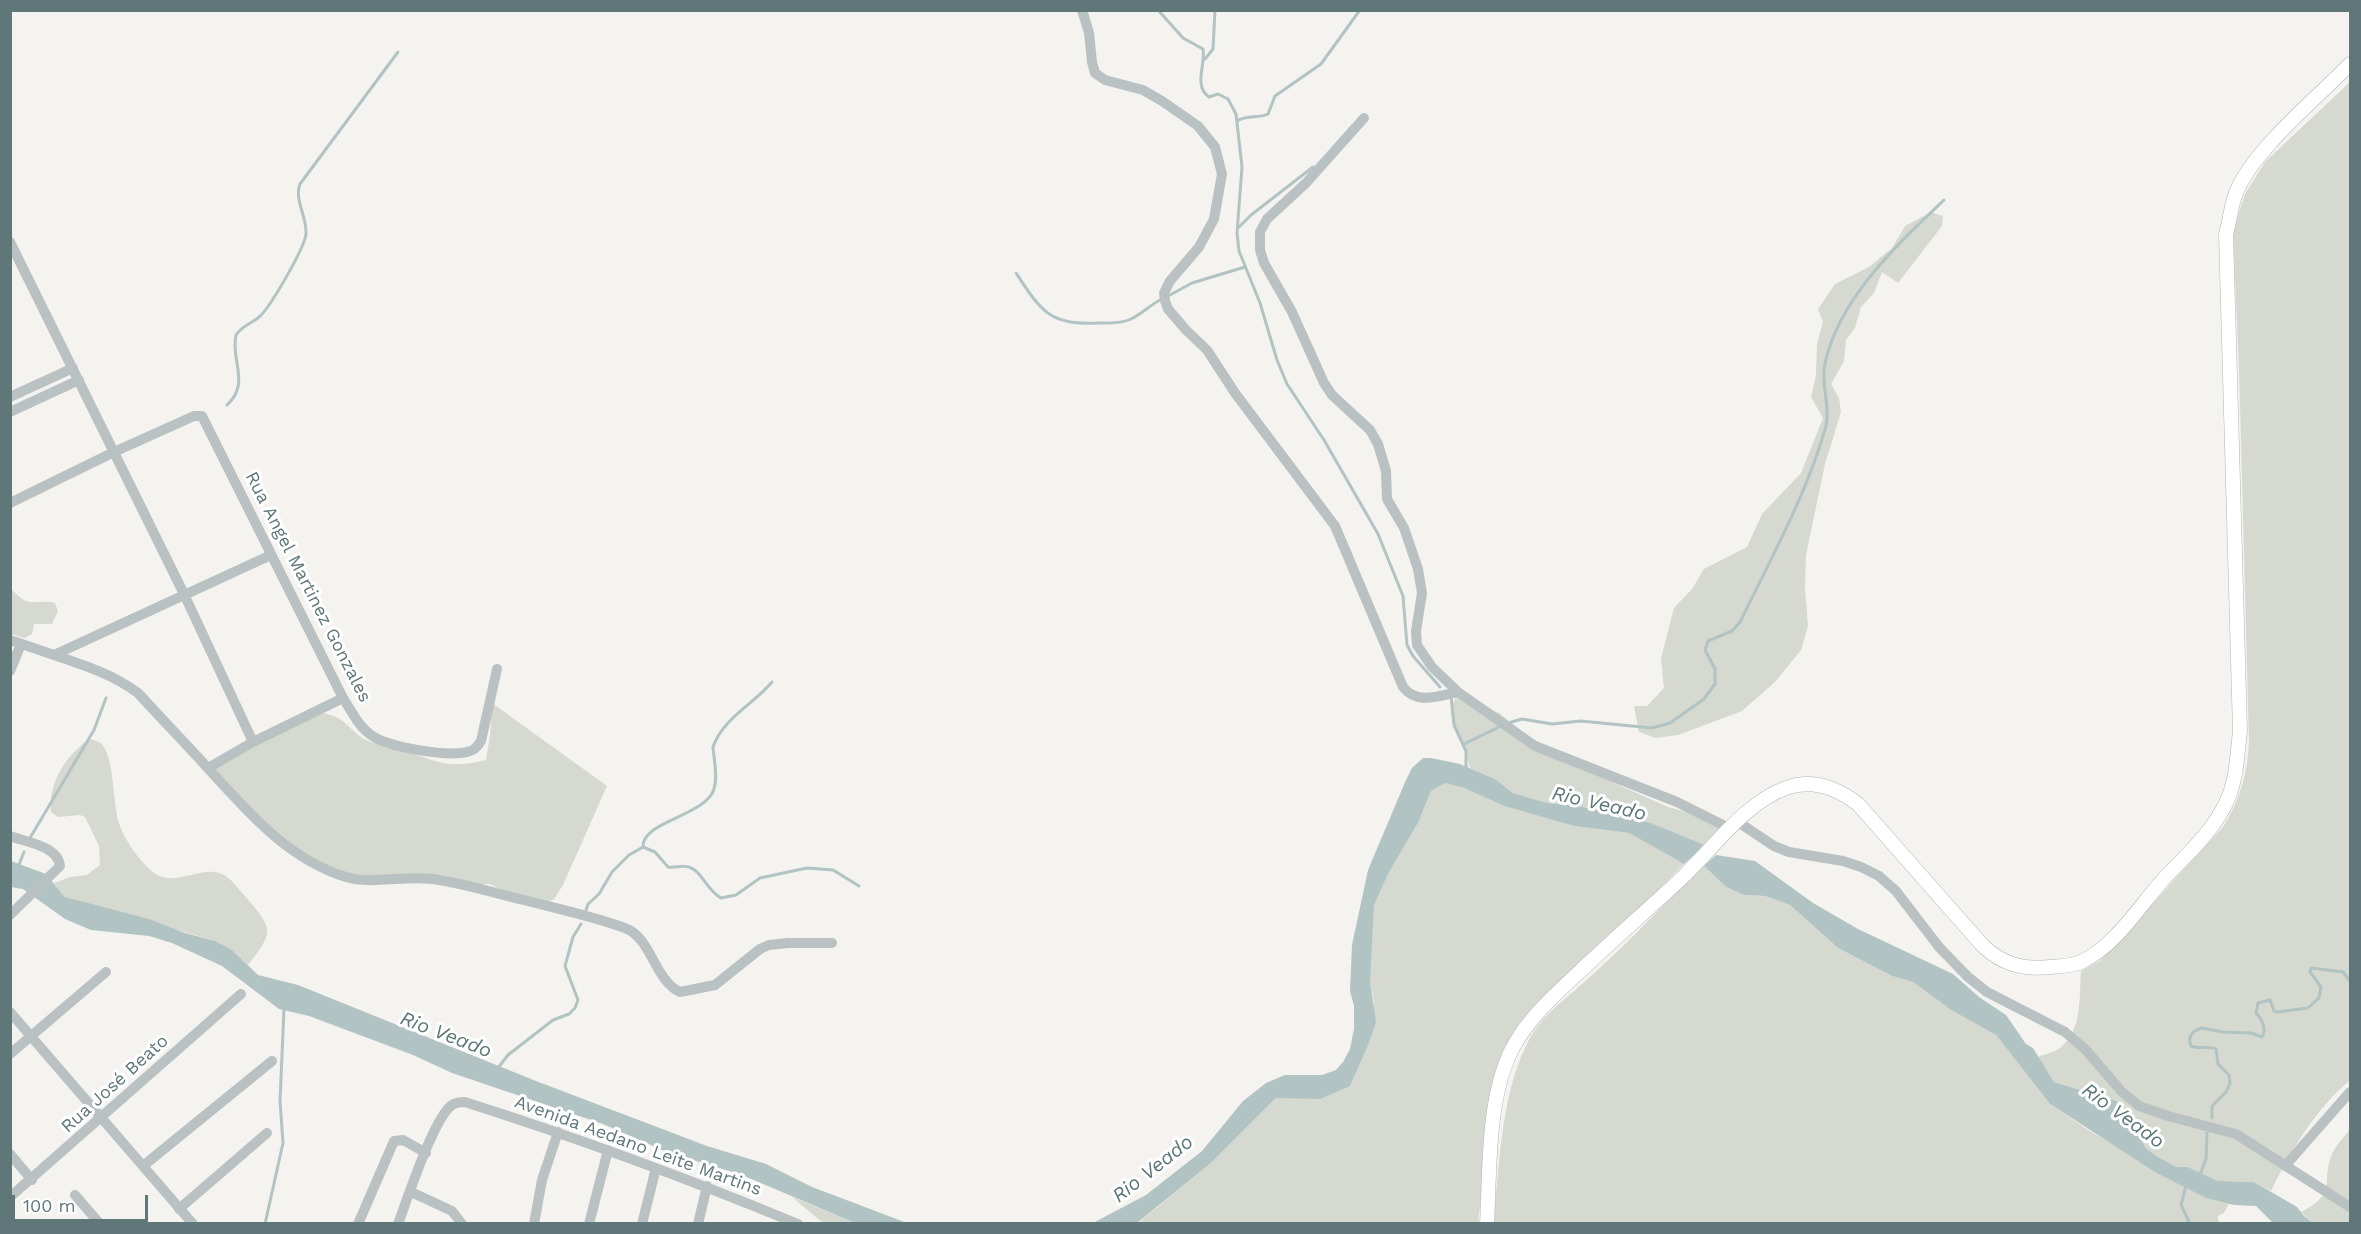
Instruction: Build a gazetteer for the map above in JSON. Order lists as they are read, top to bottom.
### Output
{
  "streets": {
    "street": ["Rua Angel Martinez Gonzales", "Rua José Beato", "Avenida Aedano Leite Martins"]
  },
  "water": ["Rio Veado"],
  "scale_bar": "100 m"
}
